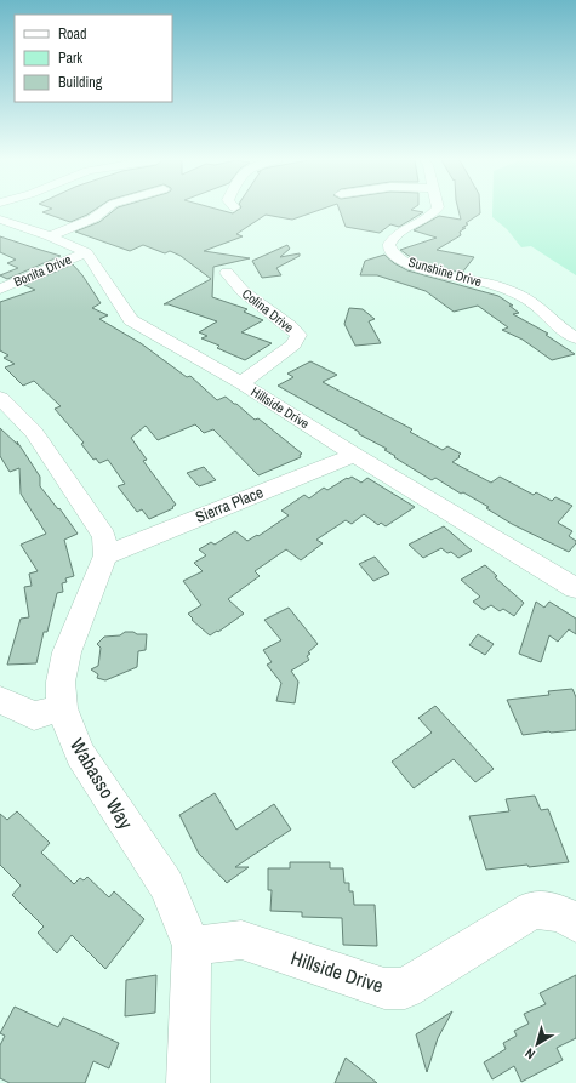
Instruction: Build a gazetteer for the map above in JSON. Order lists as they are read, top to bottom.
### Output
{
  "streets": {
    "street": [
      "Bonita Drive",
      "Sunshine Drive",
      "Colina Drive",
      "Hillside Drive",
      "Sierra Place",
      "Wabasso Way"
    ]
  },
  "crossings": [
    ["Bonita Drive", "Hillside Drive"],
    ["Colina Drive", "Hillside Drive"],
    ["Hillside Drive", "Sierra Place"],
    ["Hillside Drive", "Wabasso Way"],
    ["Sierra Place", "Wabasso Way"]
  ],
  "legend": ["Road", "Park", "Building"],
  "north": "bottom left"
}
